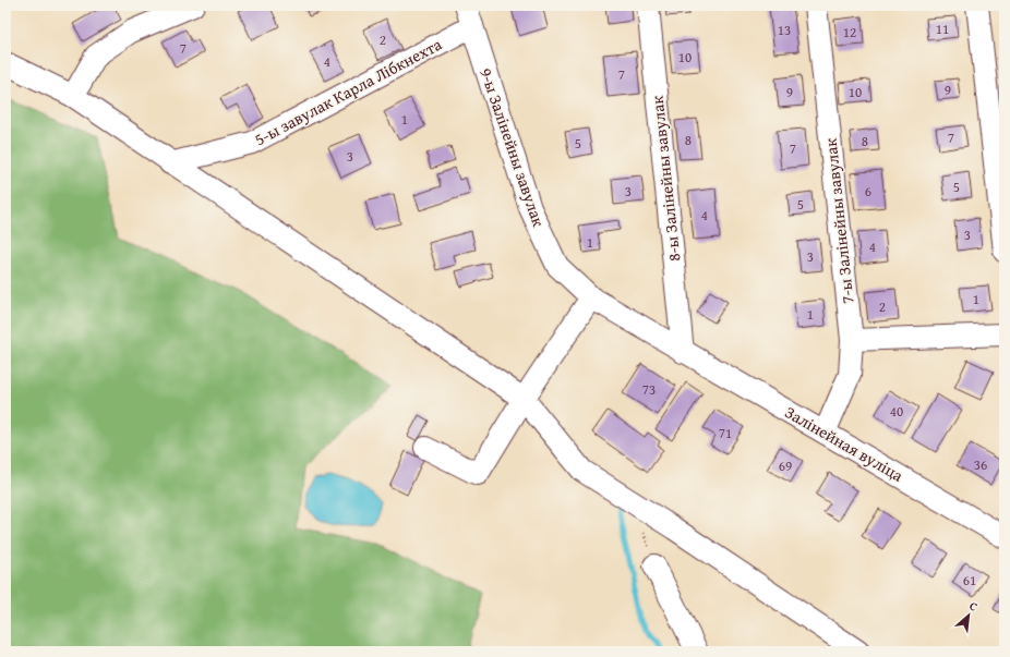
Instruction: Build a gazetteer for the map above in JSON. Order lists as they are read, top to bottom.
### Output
{
  "streets": {
    "street": [
      "5-ы завулак Карла Лібкнехта",
      "9-ы Залінейны завулак",
      "8-ы Залінейны завулак",
      "7-ы Залінейны завулак",
      "Залінейная вуліца"
    ]
  },
  "crossings": [
    ["5-ы завулак Карла Лібкнехта", "9-ы Залінейны завулак"],
    ["9-ы Залінейны завулак", "8-ы Залінейны завулак"],
    ["9-ы Залінейны завулак", "Залінейная вуліца"],
    ["8-ы Залінейны завулак", "Залінейная вуліца"],
    ["7-ы Залінейны завулак", "Залінейная вуліца"]
  ],
  "house_numbers": [
    "11",
    "13",
    "12",
    "2",
    "7",
    "10",
    "4",
    "7",
    "9",
    "9",
    "10",
    "1",
    "7",
    "8",
    "8",
    "5",
    "7",
    "3",
    "5",
    "3",
    "6",
    "5",
    "4",
    "3",
    "1",
    "4",
    "3",
    "1",
    "2",
    "1",
    "73",
    "40",
    "71",
    "36",
    "69",
    "61"
  ],
  "north": "top right"
}
